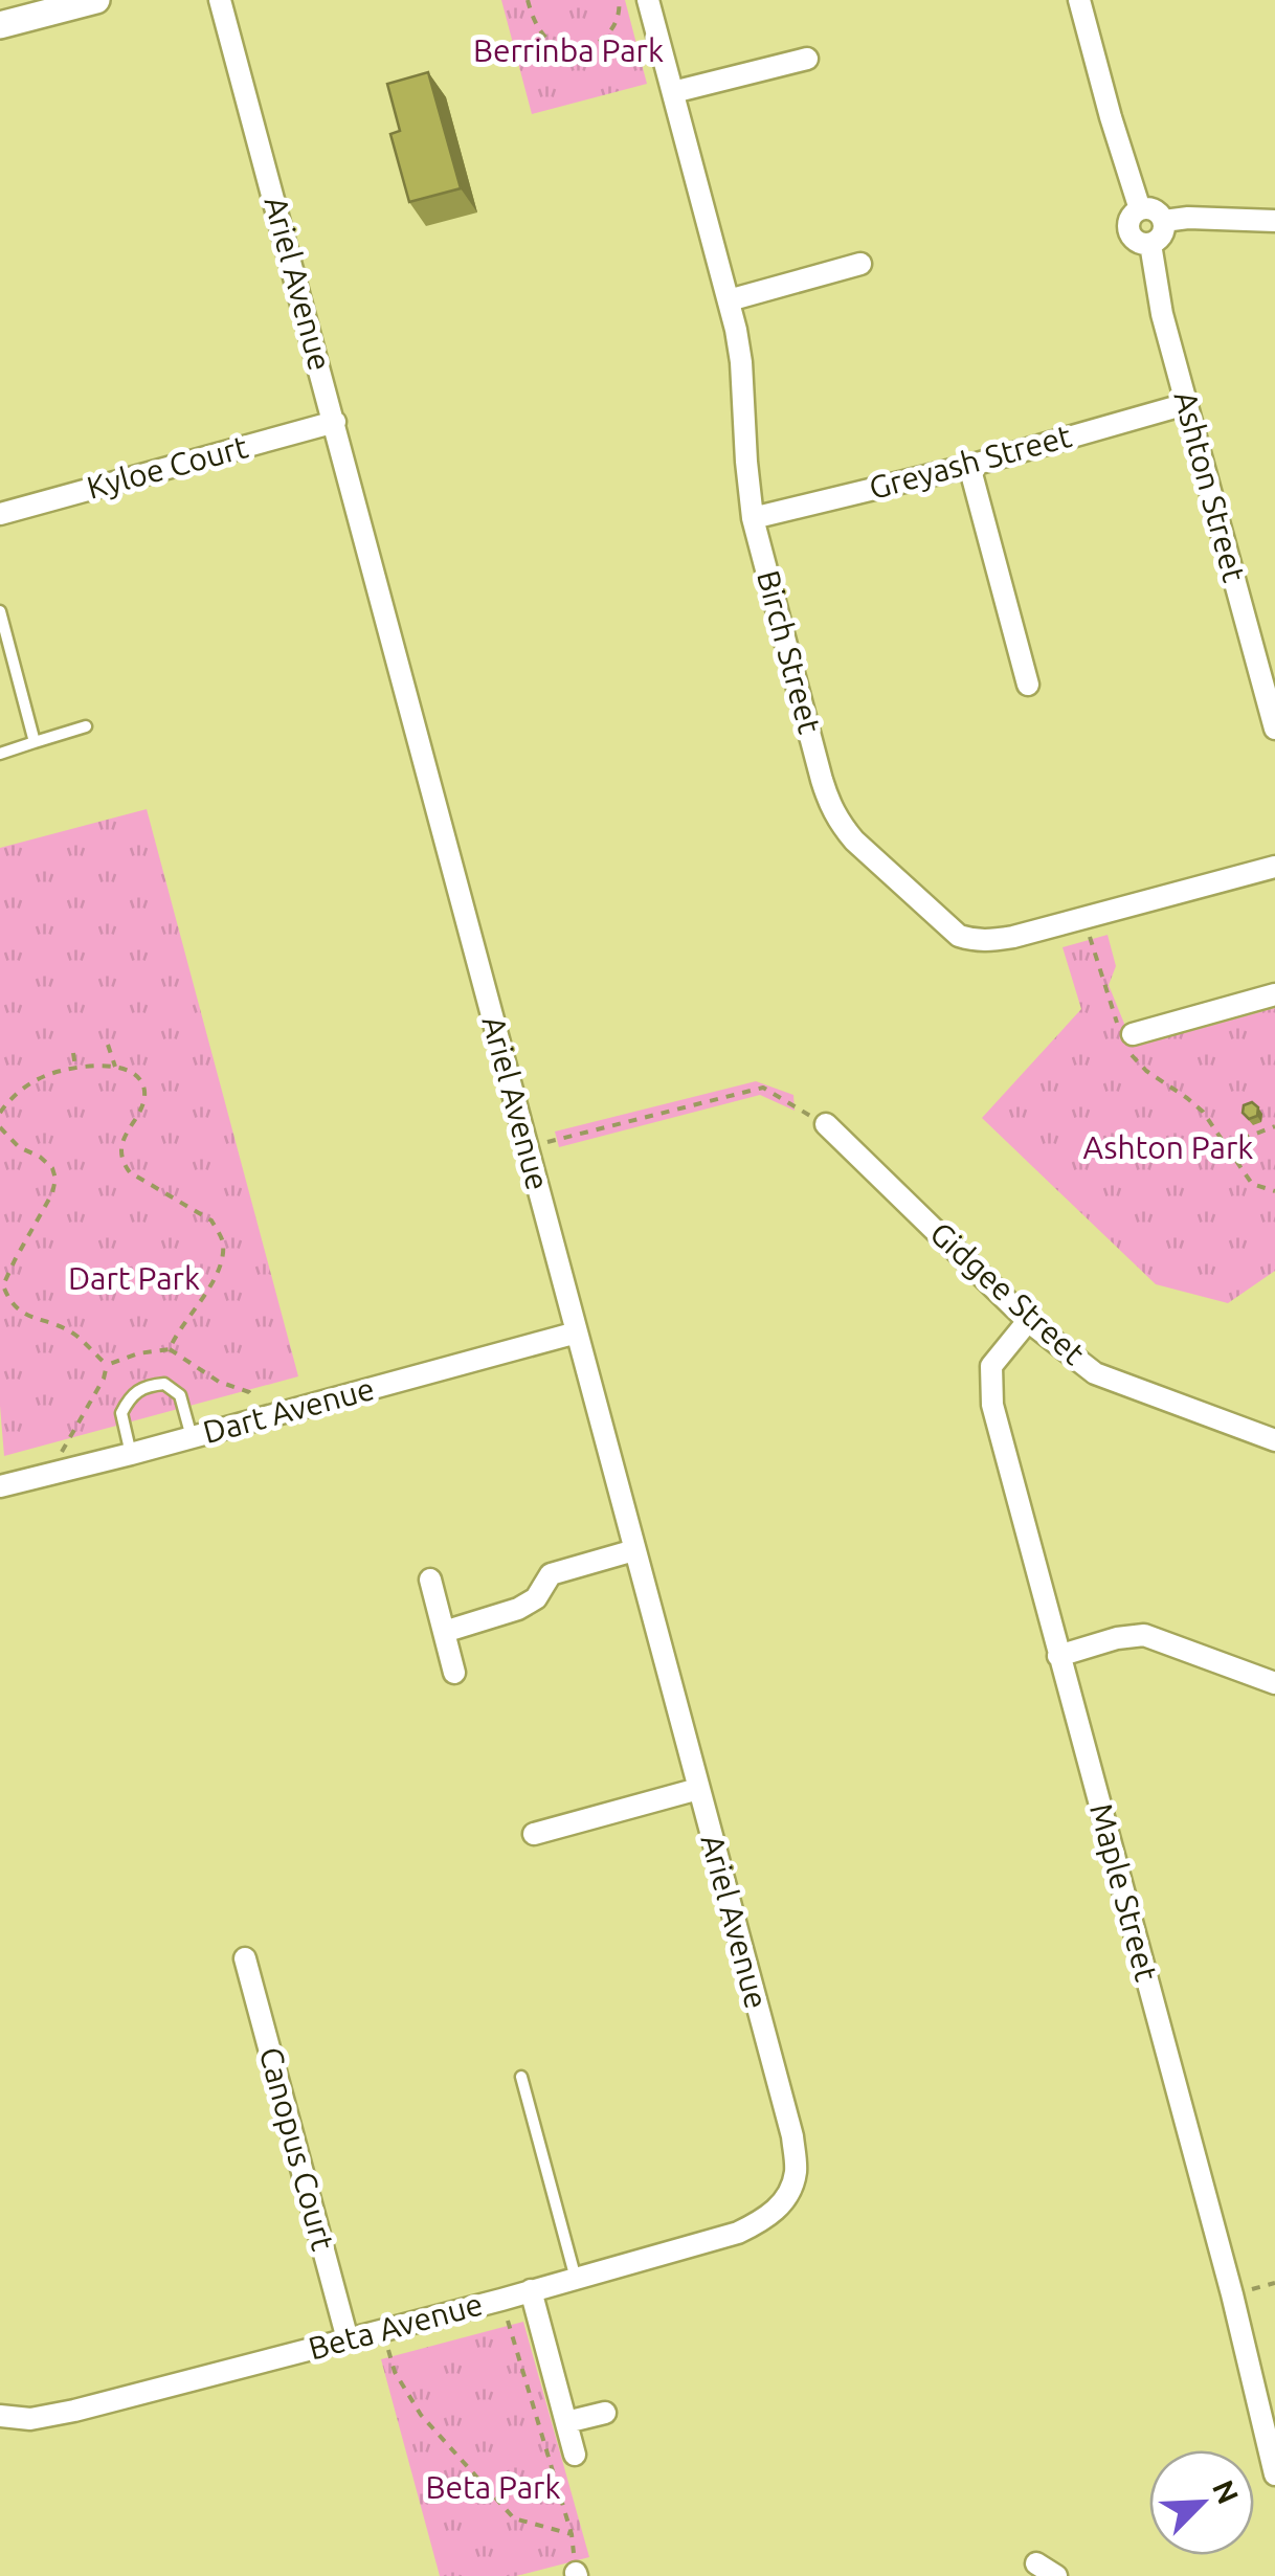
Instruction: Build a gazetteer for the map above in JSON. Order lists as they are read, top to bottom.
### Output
{
  "streets": {
    "street": [
      "Ariel Avenue",
      "Greyash Street",
      "Kyloe Court",
      "Ashton Street",
      "Birch Street",
      "Gidgee Street",
      "Dart Avenue",
      "Maple Street",
      "Canopus Court",
      "Beta Avenue"
    ]
  },
  "crossings": [
    ["Ariel Avenue", "Kyloe Court"],
    ["Ariel Avenue", "Dart Avenue"],
    ["Ariel Avenue", "Beta Avenue"],
    ["Greyash Street", "Ashton Street"],
    ["Greyash Street", "Birch Street"],
    ["Gidgee Street", "Maple Street"],
    ["Canopus Court", "Beta Avenue"]
  ],
  "parks": [
    "Berrinba Park",
    "Ashton Park",
    "Dart Park",
    "Beta Park"
  ],
  "north": "top right"
}
